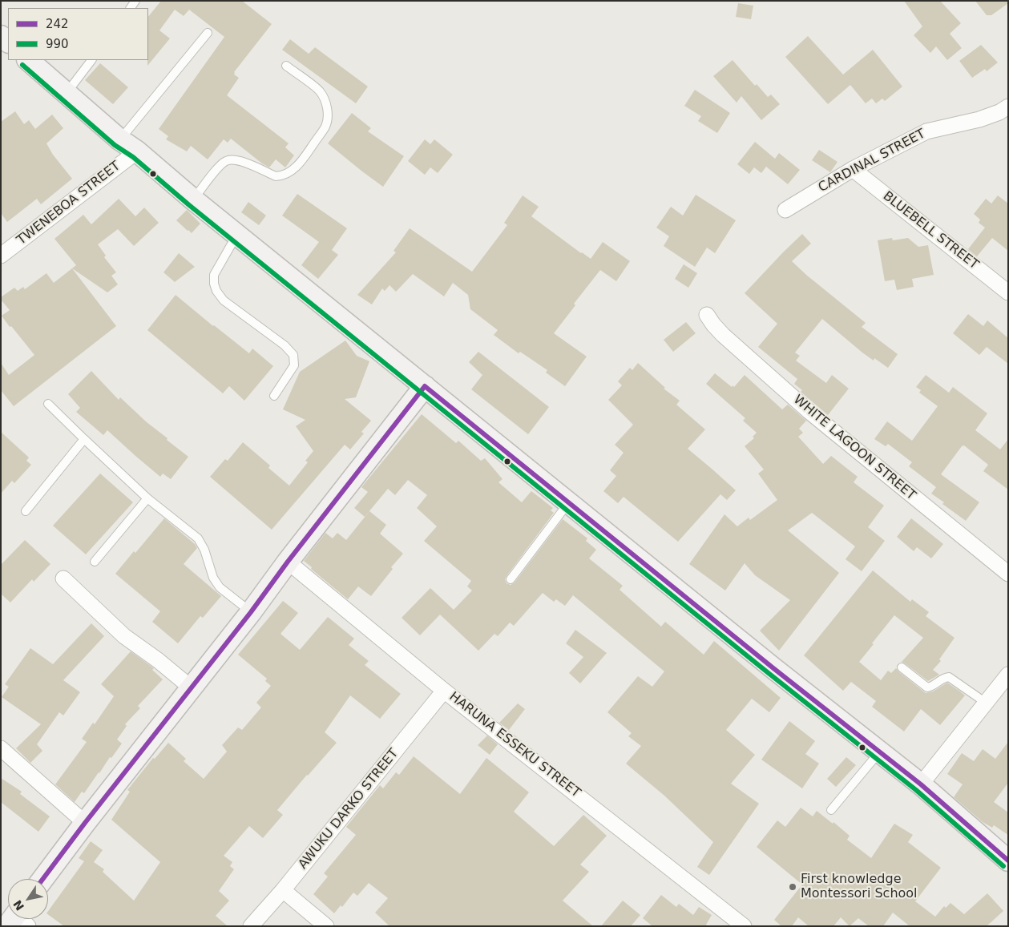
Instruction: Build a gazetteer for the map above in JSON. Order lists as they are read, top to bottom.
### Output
{
  "streets": {
    "street": [
      "CARDINAL STREET",
      "TWENEBOA STREET",
      "BLUEBELL STREET",
      "WHITE LAGOON STREET",
      "HARUNA ESSEKU STREET",
      "AWUKU DARKO STREET"
    ]
  },
  "crossings": [
    ["CARDINAL STREET", "BLUEBELL STREET"],
    ["HARUNA ESSEKU STREET", "AWUKU DARKO STREET"]
  ],
  "places": ["First knowledge Montessori School"],
  "lines": ["transit line 990", "transit line 242"],
  "legend": ["242", "990"],
  "north": "bottom left"
}
